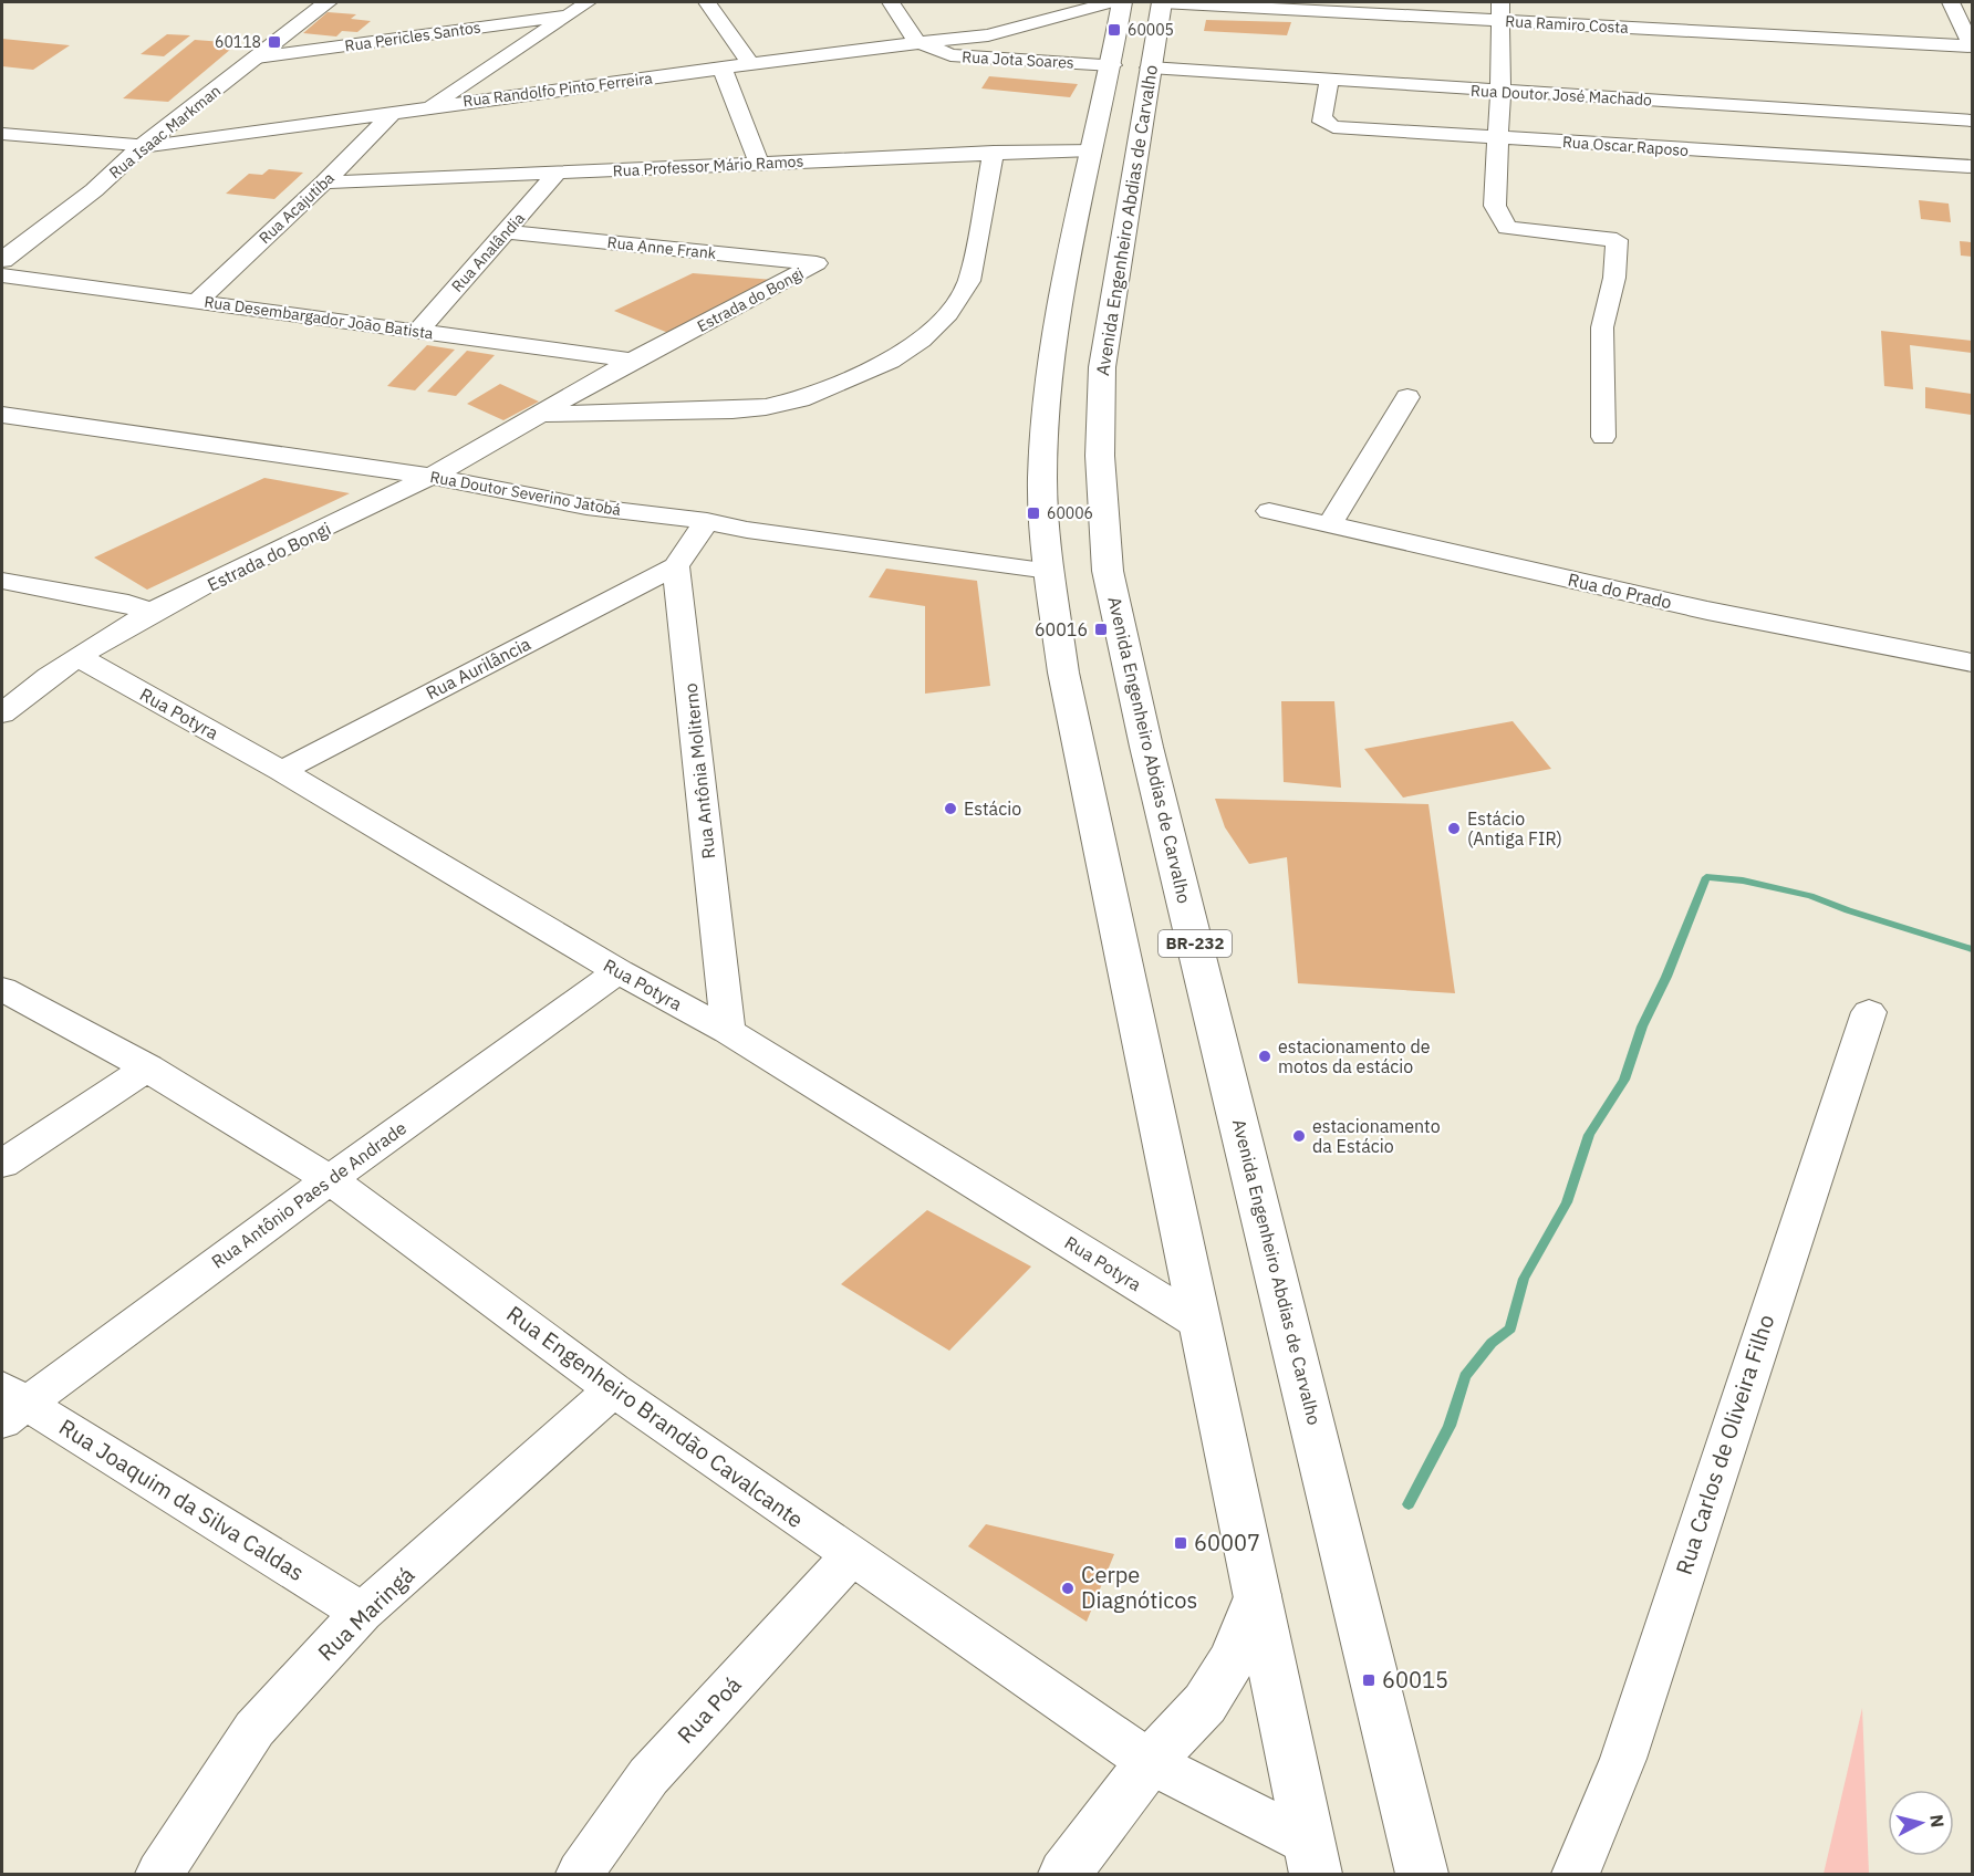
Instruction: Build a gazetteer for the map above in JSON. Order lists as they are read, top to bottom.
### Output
{
  "streets": {
    "main road": ["Rua Isaac Markman", "Avenida Engenheiro Abdias de Carvalho", "BR-232"],
    "street": [
      "Rua Ramiro Costa",
      "Rua Pericles Santos",
      "Rua Jota Soares",
      "Rua Randolfo Pinto Ferreira",
      "Rua Doutor José Machado",
      "Rua Oscar Raposo",
      "Rua Professor Mário Ramos",
      "Rua Acajutiba",
      "Rua Anne Frank",
      "Rua Analândia",
      "Estrada do Bongi",
      "Rua Desembargador João Batista",
      "Rua Doutor Severino Jatobá",
      "Rua do Prado",
      "Rua Aurilância",
      "Rua Potyra",
      "Rua Antônia Moliterno",
      "Rua Antônio Paes de Andrade",
      "Rua Engenheiro Brandão Cavalcante",
      "Rua Carlos de Oliveira Filho",
      "Rua Joaquim da Silva Caldas",
      "Rua Maringá",
      "Rua Poá"
    ]
  },
  "crossings": [
    ["Rua Ramiro Costa", "Avenida Engenheiro Abdias de Carvalho"],
    ["Rua Pericles Santos", "Rua Isaac Markman"],
    ["Rua Jota Soares", "Rua Randolfo Pinto Ferreira"],
    ["Rua Randolfo Pinto Ferreira", "Rua Isaac Markman"],
    ["Rua Randolfo Pinto Ferreira", "Rua Acajutiba"],
    ["Rua Doutor José Machado", "Rua Oscar Raposo"],
    ["Rua Doutor José Machado", "Avenida Engenheiro Abdias de Carvalho"],
    ["Rua Professor Mário Ramos", "Rua Acajutiba"],
    ["Rua Professor Mário Ramos", "Rua Analândia"],
    ["Rua Professor Mário Ramos", "Estrada do Bongi"],
    ["Rua Acajutiba", "Rua Desembargador João Batista"],
    ["Rua Anne Frank", "Rua Analândia"],
    ["Rua Anne Frank", "Estrada do Bongi"],
    ["Rua Analândia", "Rua Desembargador João Batista"],
    ["Estrada do Bongi", "Rua Desembargador João Batista"],
    ["Estrada do Bongi", "Rua Doutor Severino Jatobá"],
    ["Estrada do Bongi", "Rua Potyra"],
    ["Rua Aurilância", "Rua Potyra"],
    ["Rua Aurilância", "Rua Antônia Moliterno"],
    ["Rua Potyra", "Rua Antônia Moliterno"],
    ["Rua Potyra", "Rua Antônio Paes de Andrade"],
    ["Rua Antônio Paes de Andrade", "Rua Engenheiro Brandão Cavalcante"],
    ["Rua Antônio Paes de Andrade", "Rua Joaquim da Silva Caldas"],
    ["Rua Engenheiro Brandão Cavalcante", "Rua Maringá"],
    ["Rua Engenheiro Brandão Cavalcante", "Rua Poá"],
    ["Rua Joaquim da Silva Caldas", "Rua Maringá"]
  ],
  "places": {
    "transit": [
      "60005",
      "60118",
      "60006",
      "60016",
      "60007",
      "60015"
    ],
    "other": [
      "Estácio",
      "Estácio (Antiga FIR)",
      "estacionamento de motos da estácio",
      "estacionamento da Estácio",
      "Cerpe Diagnóticos"
    ]
  },
  "north": "right"
}
